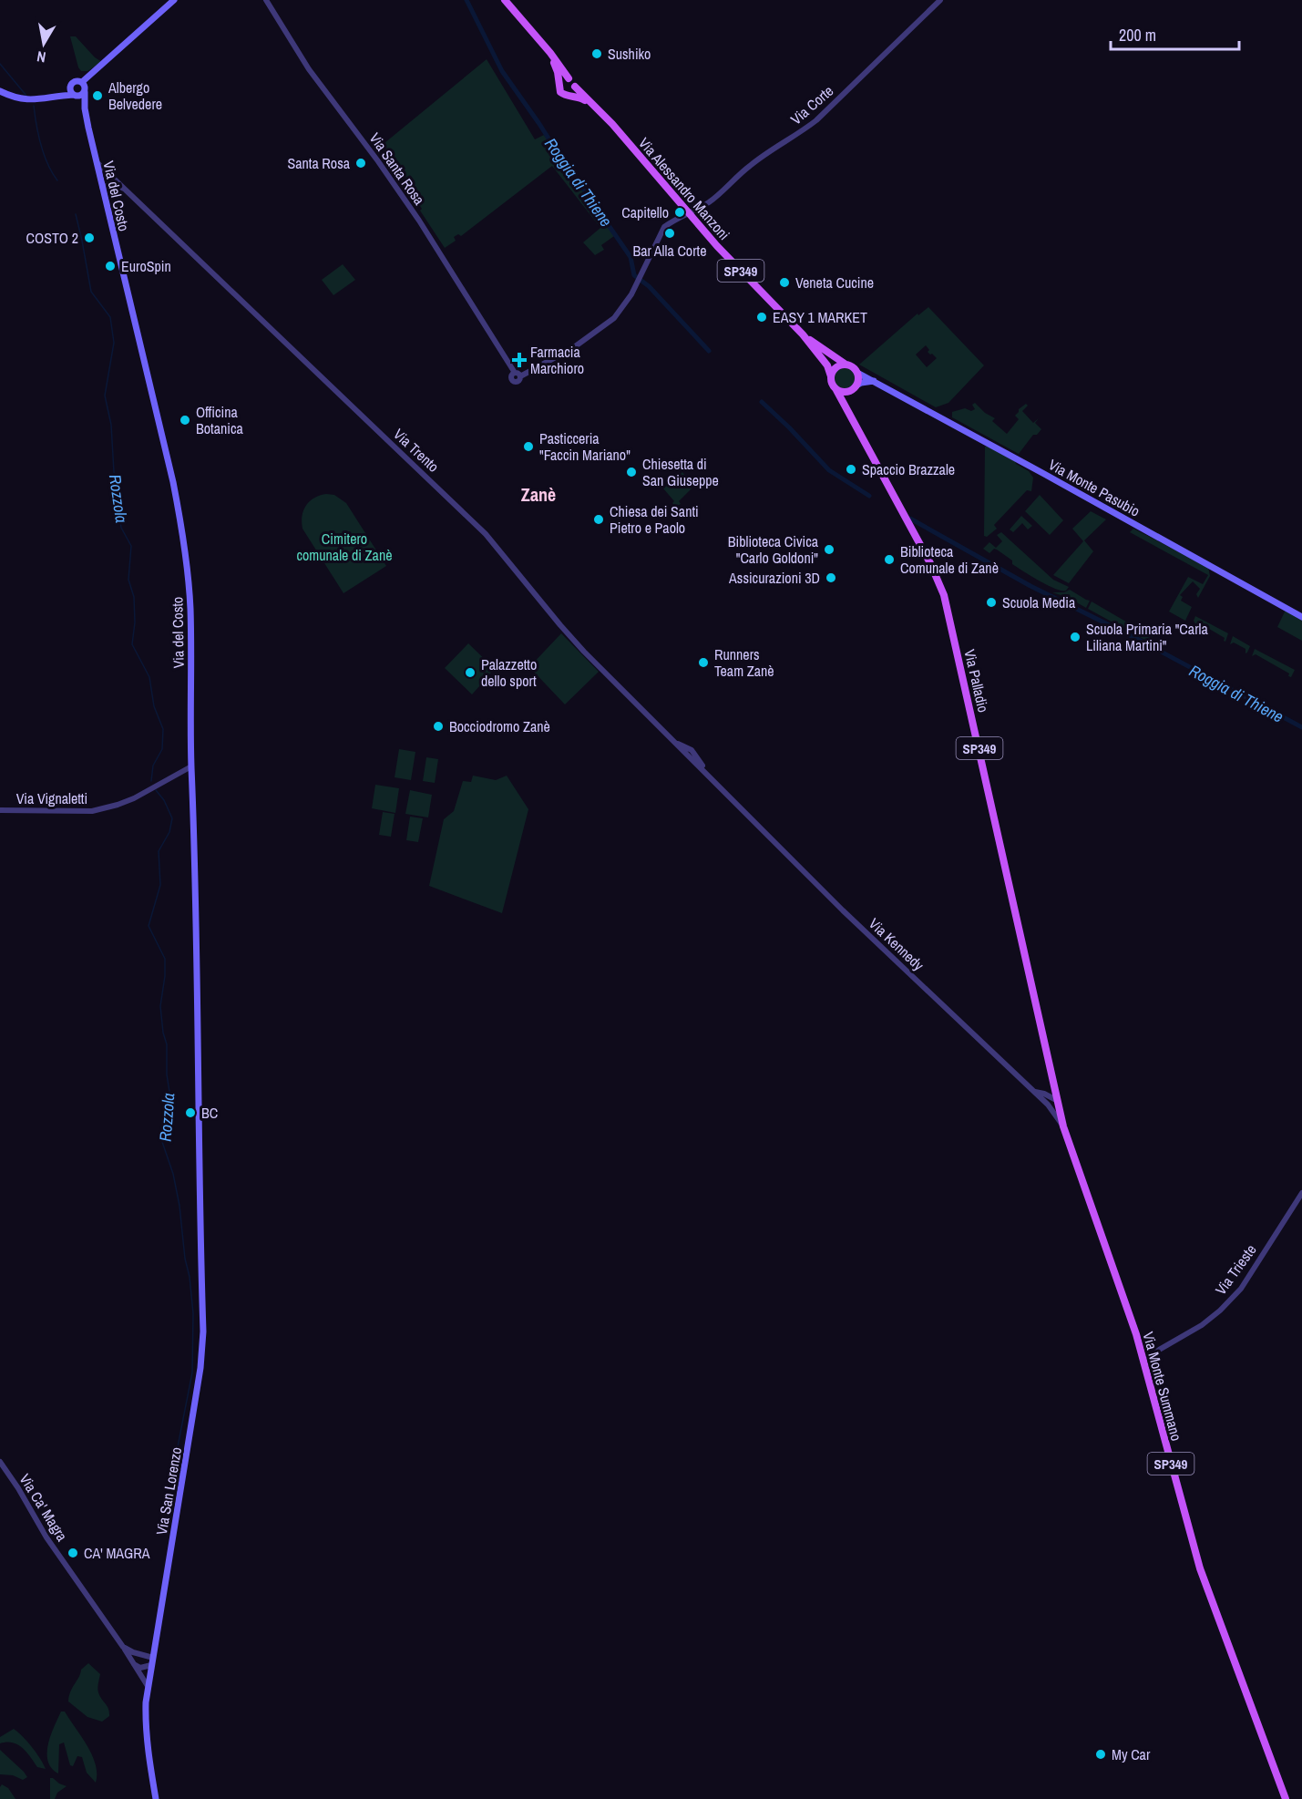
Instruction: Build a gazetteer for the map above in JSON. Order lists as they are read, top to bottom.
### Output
{
  "streets": {
    "main road": [
      "Via Alessandro Manzoni",
      "Via del Costo",
      "SP349",
      "Via Monte Pasubio",
      "Via Palladio",
      "Via Monte Summano",
      "Via San Lorenzo"
    ],
    "street": [
      "Via Corte",
      "Via Santa Rosa",
      "Via Trento",
      "Via Vignaletti",
      "Via Kennedy",
      "Via Trieste",
      "Via Ca' Magra"
    ]
  },
  "crossings": [
    ["Via Corte", "Via Santa Rosa"],
    ["Via Corte", "Via Alessandro Manzoni"],
    ["Via Alessandro Manzoni", "SP349"],
    ["Via Alessandro Manzoni", "Via Monte Pasubio"],
    ["Via del Costo", "Via Trento"],
    ["Via del Costo", "Via Vignaletti"],
    ["Via del Costo", "Via San Lorenzo"],
    ["SP349", "Via Monte Pasubio"],
    ["SP349", "Via Palladio"],
    ["Via Trento", "Via Kennedy"],
    ["Via Palladio", "Via Monte Summano"],
    ["Via Kennedy", "Via Monte Summano"],
    ["Via Trieste", "Via Monte Summano"],
    ["Via San Lorenzo", "Via Ca' Magra"]
  ],
  "districts": ["Zanè"],
  "water": ["Roggia di Thiene", "Rozzola"],
  "parks": ["Cimitero comunale di Zanè"],
  "places": {
    "other": [
      "Sushiko",
      "Albergo Belvedere",
      "Santa Rosa",
      "Capitello",
      "Bar Alla Corte",
      "COSTO 2",
      "EuroSpin",
      "Veneta Cucine",
      "EASY 1 MARKET",
      "Officina Botanica",
      "Pasticceria \"Faccin Mariano\"",
      "Spaccio Brazzale",
      "Chiesetta di San Giuseppe",
      "Chiesa dei Santi Pietro e Paolo",
      "Biblioteca Civica \"Carlo Goldoni\"",
      "Biblioteca Comunale di Zanè",
      "Assicurazioni 3D",
      "Scuola Media",
      "Scuola Primaria \"Carla Liliana Martini\"",
      "Runners Team Zanè",
      "Palazzetto dello sport",
      "Bocciodromo Zanè",
      "BC",
      "CA' MAGRA",
      "My Car"
    ],
    "health": ["Farmacia Marchioro"]
  },
  "scale_bar": "200 m",
  "north": "bottom"
}
